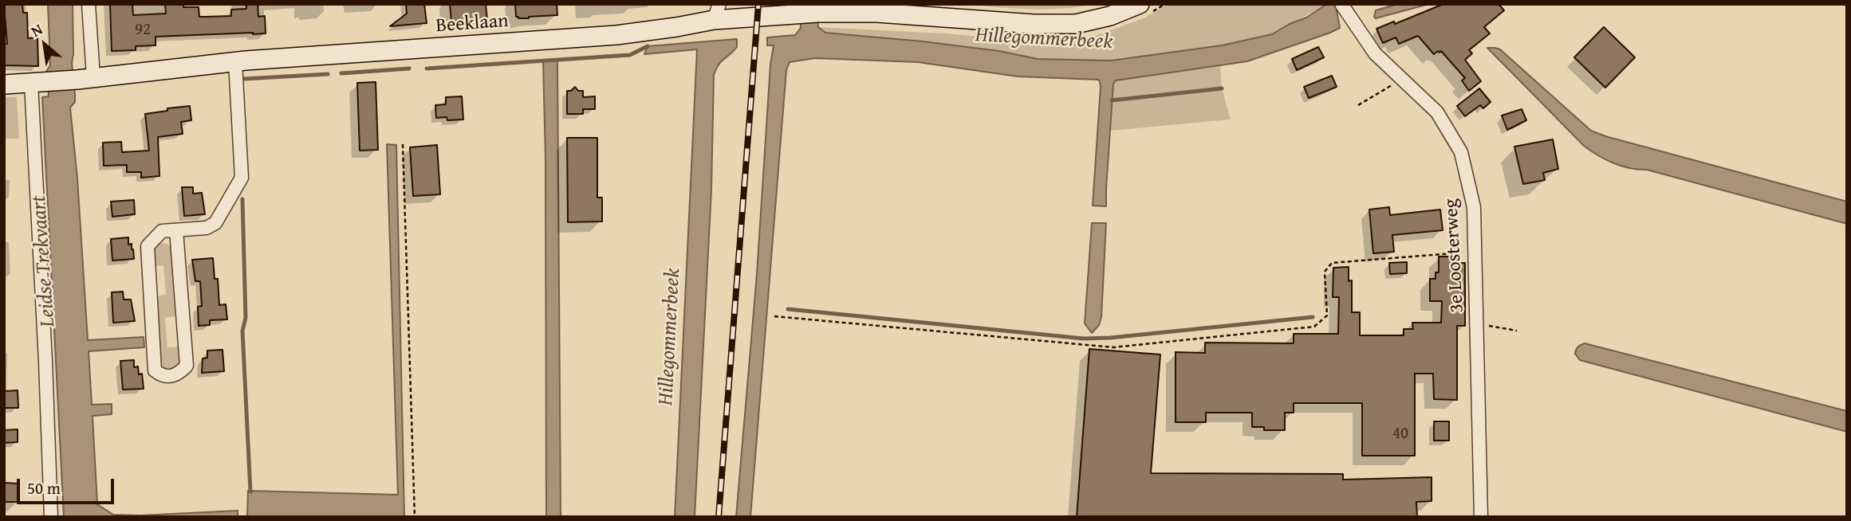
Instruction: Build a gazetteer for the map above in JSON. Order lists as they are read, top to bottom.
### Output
{
  "streets": {
    "main road": ["Beeklaan"],
    "street": ["3e Loosterweg"]
  },
  "water": ["Hillegommerbeek", "Leidse Trekvaart"],
  "house_numbers": ["92", "40"],
  "scale_bar": "50 m",
  "north": "top left"
}
